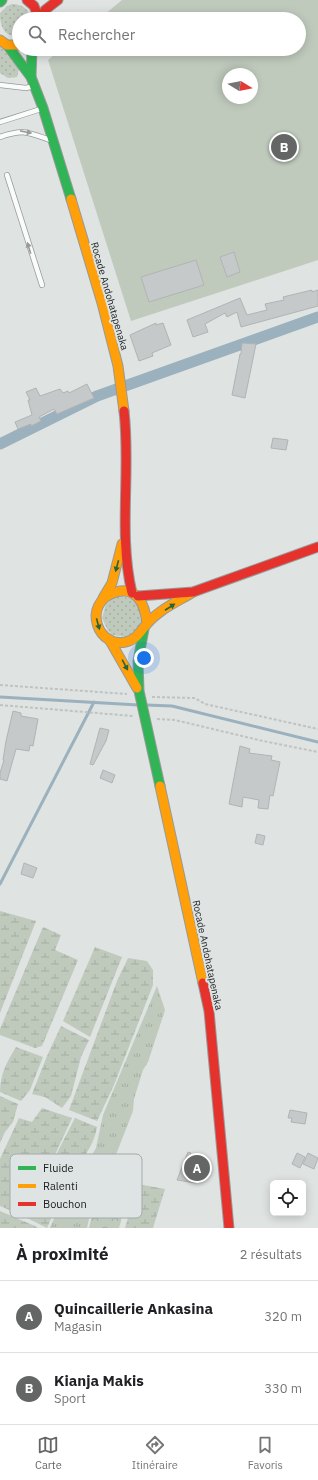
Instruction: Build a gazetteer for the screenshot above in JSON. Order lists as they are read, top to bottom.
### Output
{
  "streets": {
    "main road": ["Rocade Andohatapenaka"]
  },
  "legend": ["Fluide", "Ralenti", "Bouchon"],
  "north": "right",
  "page": {
    "search": "Rechercher",
    "pins": ["B", "A"],
    "heading": ["À proximité", "2 résultats"],
    "list": [
      {
        "mark": "A",
        "name": "Quincaillerie Ankasina",
        "note": "Magasin",
        "value": "320 m"
      },
      {
        "mark": "B",
        "name": "Kianja Makis",
        "note": "Sport",
        "value": "330 m"
      }
    ],
    "nav": ["Carte", "Itinéraire", "Favoris"]
  }
}
